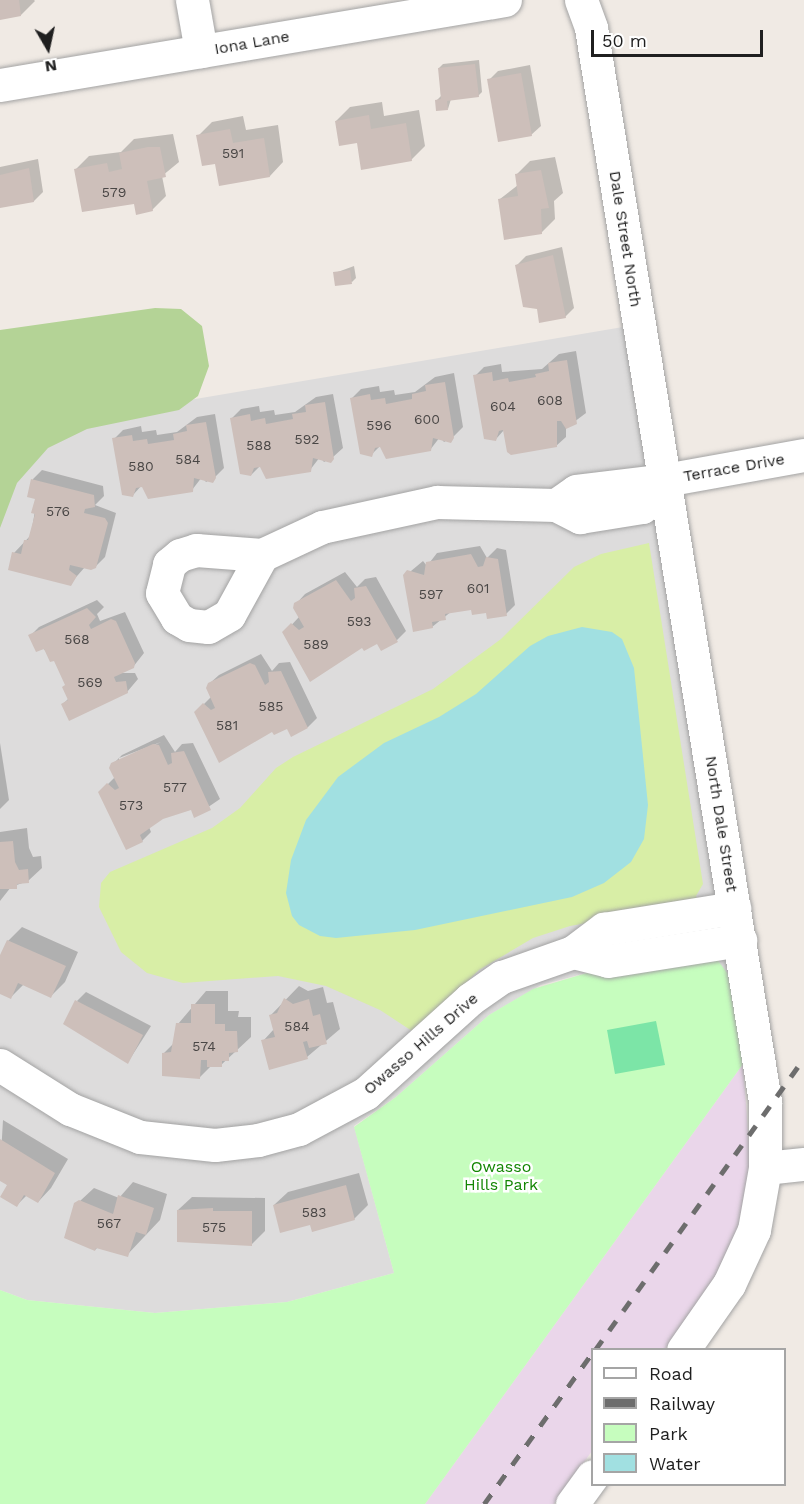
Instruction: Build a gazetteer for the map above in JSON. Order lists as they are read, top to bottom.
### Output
{
  "streets": {
    "street": [
      "Iona Lane",
      "Dale Street North",
      "Terrace Drive",
      "North Dale Street",
      "Owasso Hills Drive"
    ]
  },
  "crossings": [
    ["Dale Street North", "Terrace Drive"],
    ["Dale Street North", "North Dale Street"],
    ["Terrace Drive", "North Dale Street"],
    ["North Dale Street", "Owasso Hills Drive"]
  ],
  "parks": ["Owasso Hills Park"],
  "house_numbers": [
    "591",
    "579",
    "608",
    "604",
    "600",
    "596",
    "592",
    "588",
    "584",
    "580",
    "576",
    "601",
    "597",
    "593",
    "568",
    "589",
    "569",
    "585",
    "581",
    "577",
    "573",
    "584",
    "574",
    "583",
    "567",
    "575"
  ],
  "legend": [
    "Road",
    "Railway",
    "Park",
    "Water"
  ],
  "scale_bar": "50 m",
  "north": "bottom"
}
